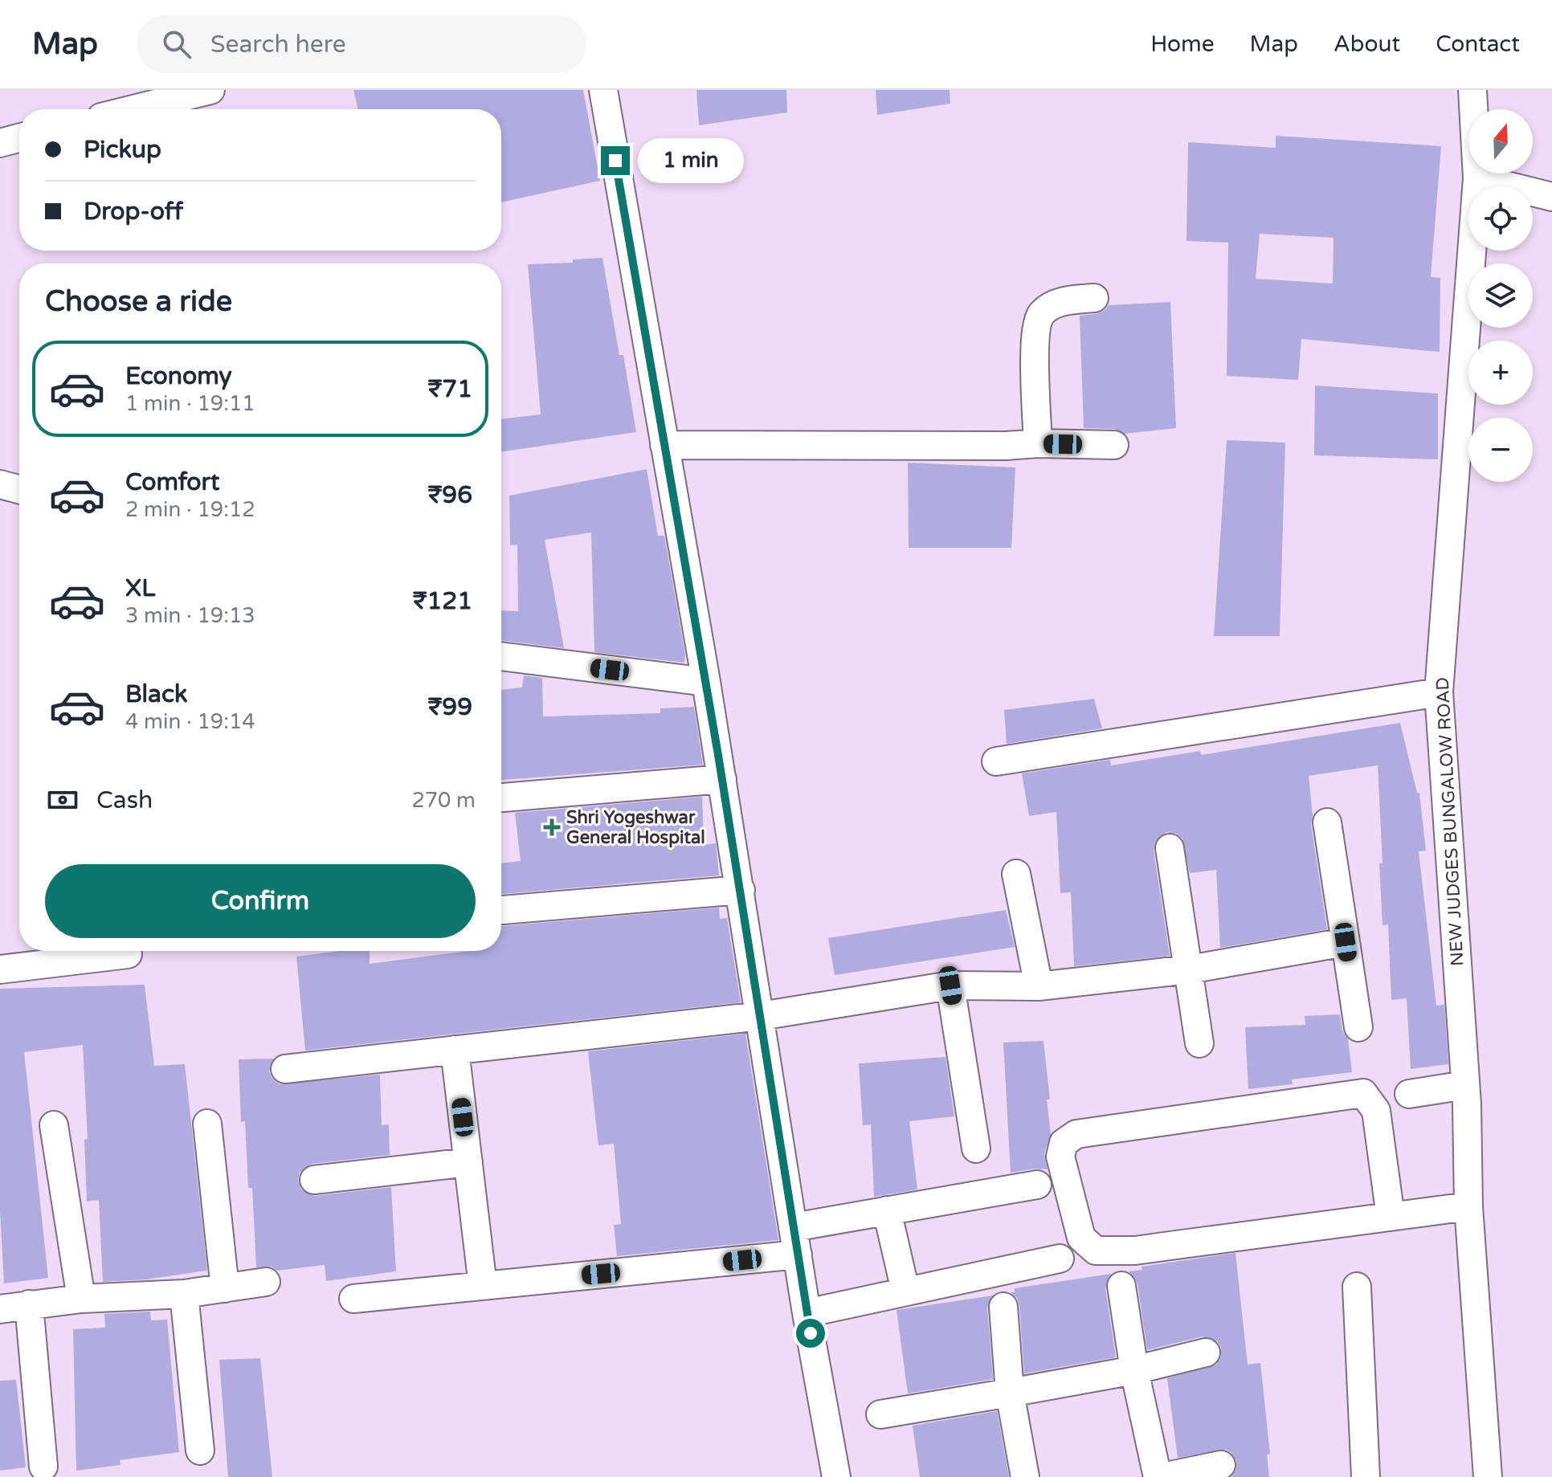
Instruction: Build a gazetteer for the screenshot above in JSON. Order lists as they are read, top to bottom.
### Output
{
  "streets": {
    "street": ["NEW JUDGES BUNGALOW ROAD"]
  },
  "places": {
    "health": ["Shri Yogeshwar General Hospital"]
  },
  "north": "top",
  "page": {
    "header": "Map",
    "search": "Search here",
    "nav": [
      "Home",
      "Map",
      "About",
      "Contact"
    ],
    "map_buttons": ["+", "−"],
    "banner": ["Pickup", "Drop-off"],
    "bubble": "1 min",
    "heading": "Choose a ride",
    "list": [
      {
        "name": "Economy",
        "note": "1 min · 19:11",
        "value": "₹71"
      },
      {
        "name": "Comfort",
        "note": "2 min · 19:12",
        "value": "₹96"
      },
      {
        "name": "XL",
        "note": "3 min · 19:13",
        "value": "₹121"
      },
      {
        "name": "Black",
        "note": "4 min · 19:14",
        "value": "₹99"
      }
    ],
    "pay": ["Cash", "270 m"],
    "buttons": "Confirm"
  }
}
